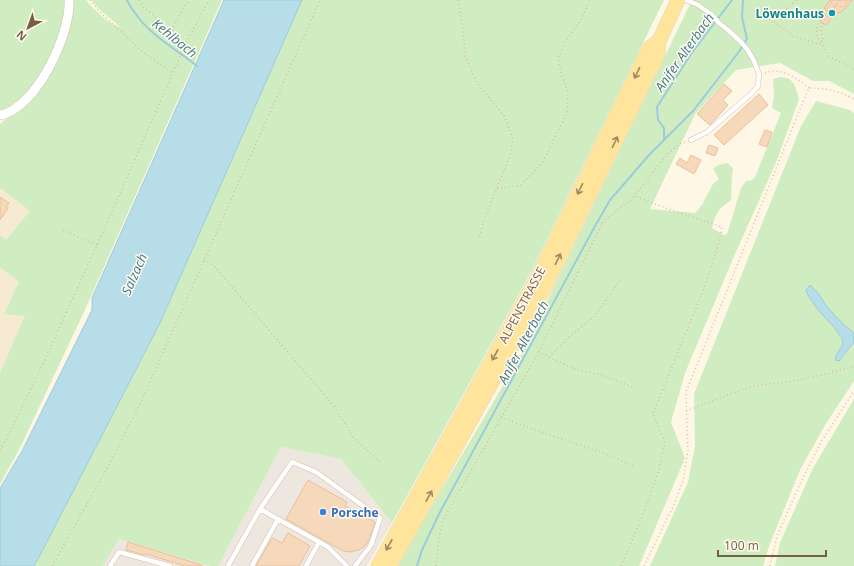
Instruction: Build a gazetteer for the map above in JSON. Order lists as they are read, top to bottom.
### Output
{
  "streets": {
    "main road": ["ALPENSTRASSE"]
  },
  "water": ["Kehlbach", "Anifer Alterbach", "Salzach"],
  "places": ["Löwenhaus", "Porsche"],
  "scale_bar": "100 m",
  "north": "bottom left"
}
